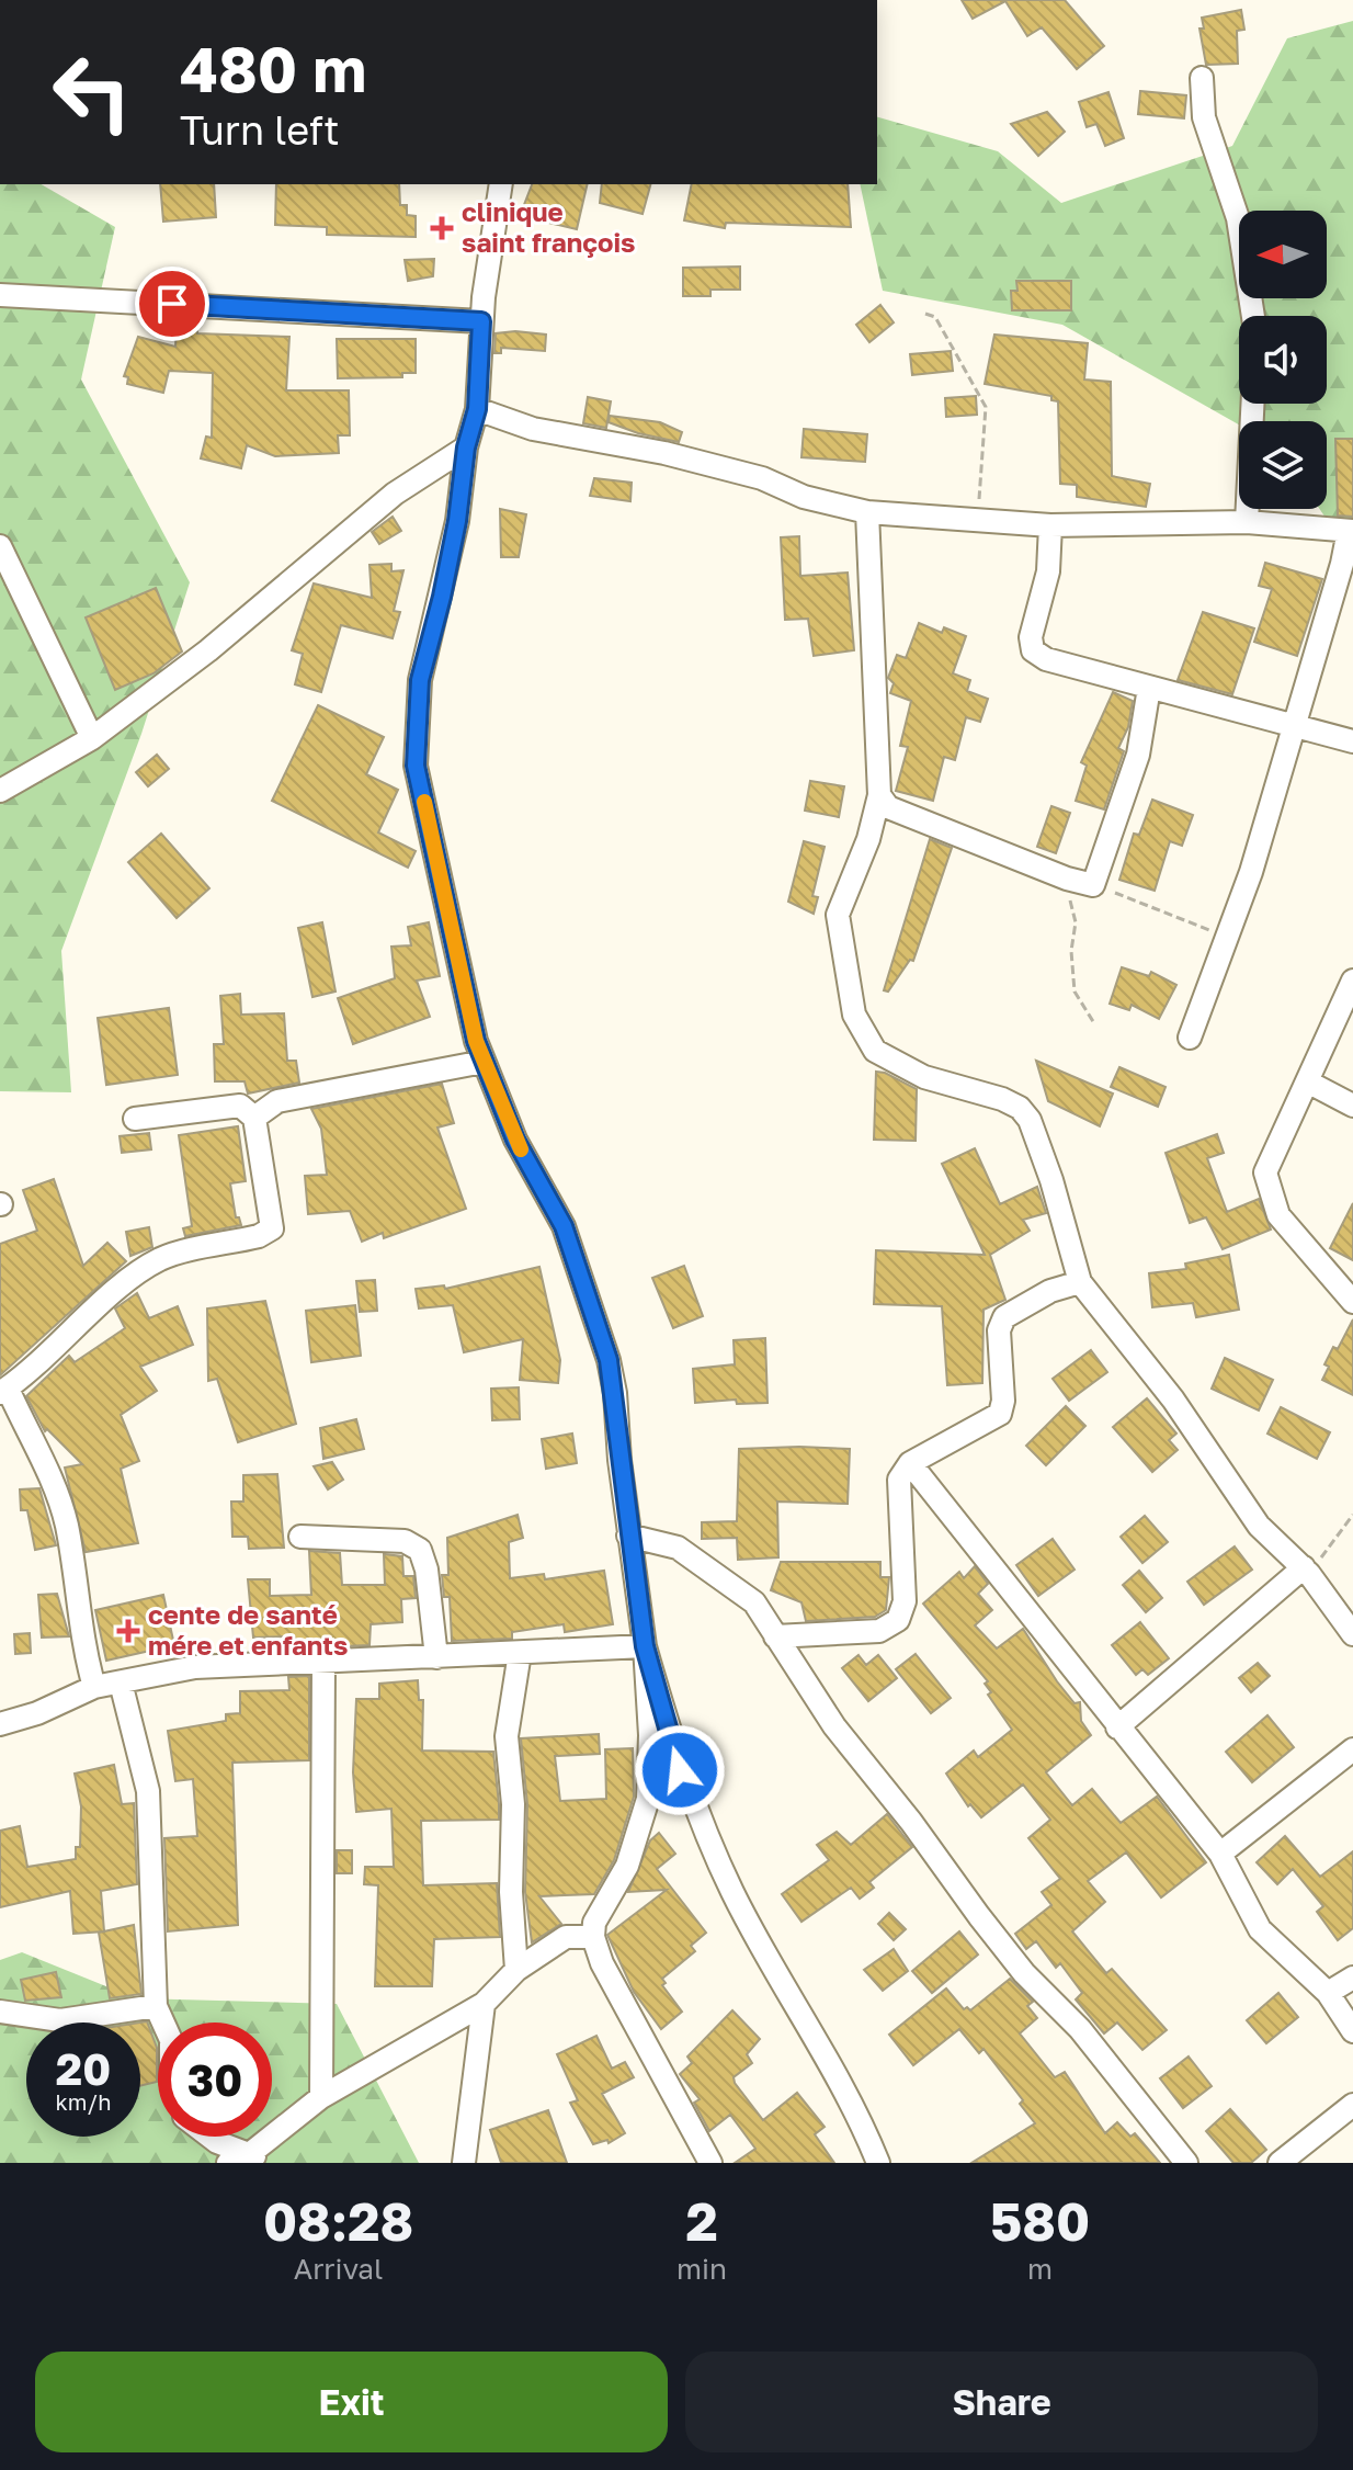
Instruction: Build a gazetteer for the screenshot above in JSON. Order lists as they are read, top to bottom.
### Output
{
  "places": {
    "health": ["clinique saint françois", "cente de santé mére et enfants"]
  },
  "north": "left",
  "page": {
    "turn": ["480 m", "Turn left"],
    "speed": "20 km/h",
    "limit": "30",
    "eta": [
      "08:28",
      "Arrival",
      "2",
      "min",
      "580",
      "m"
    ],
    "buttons": ["Exit", "Share"]
  }
}
